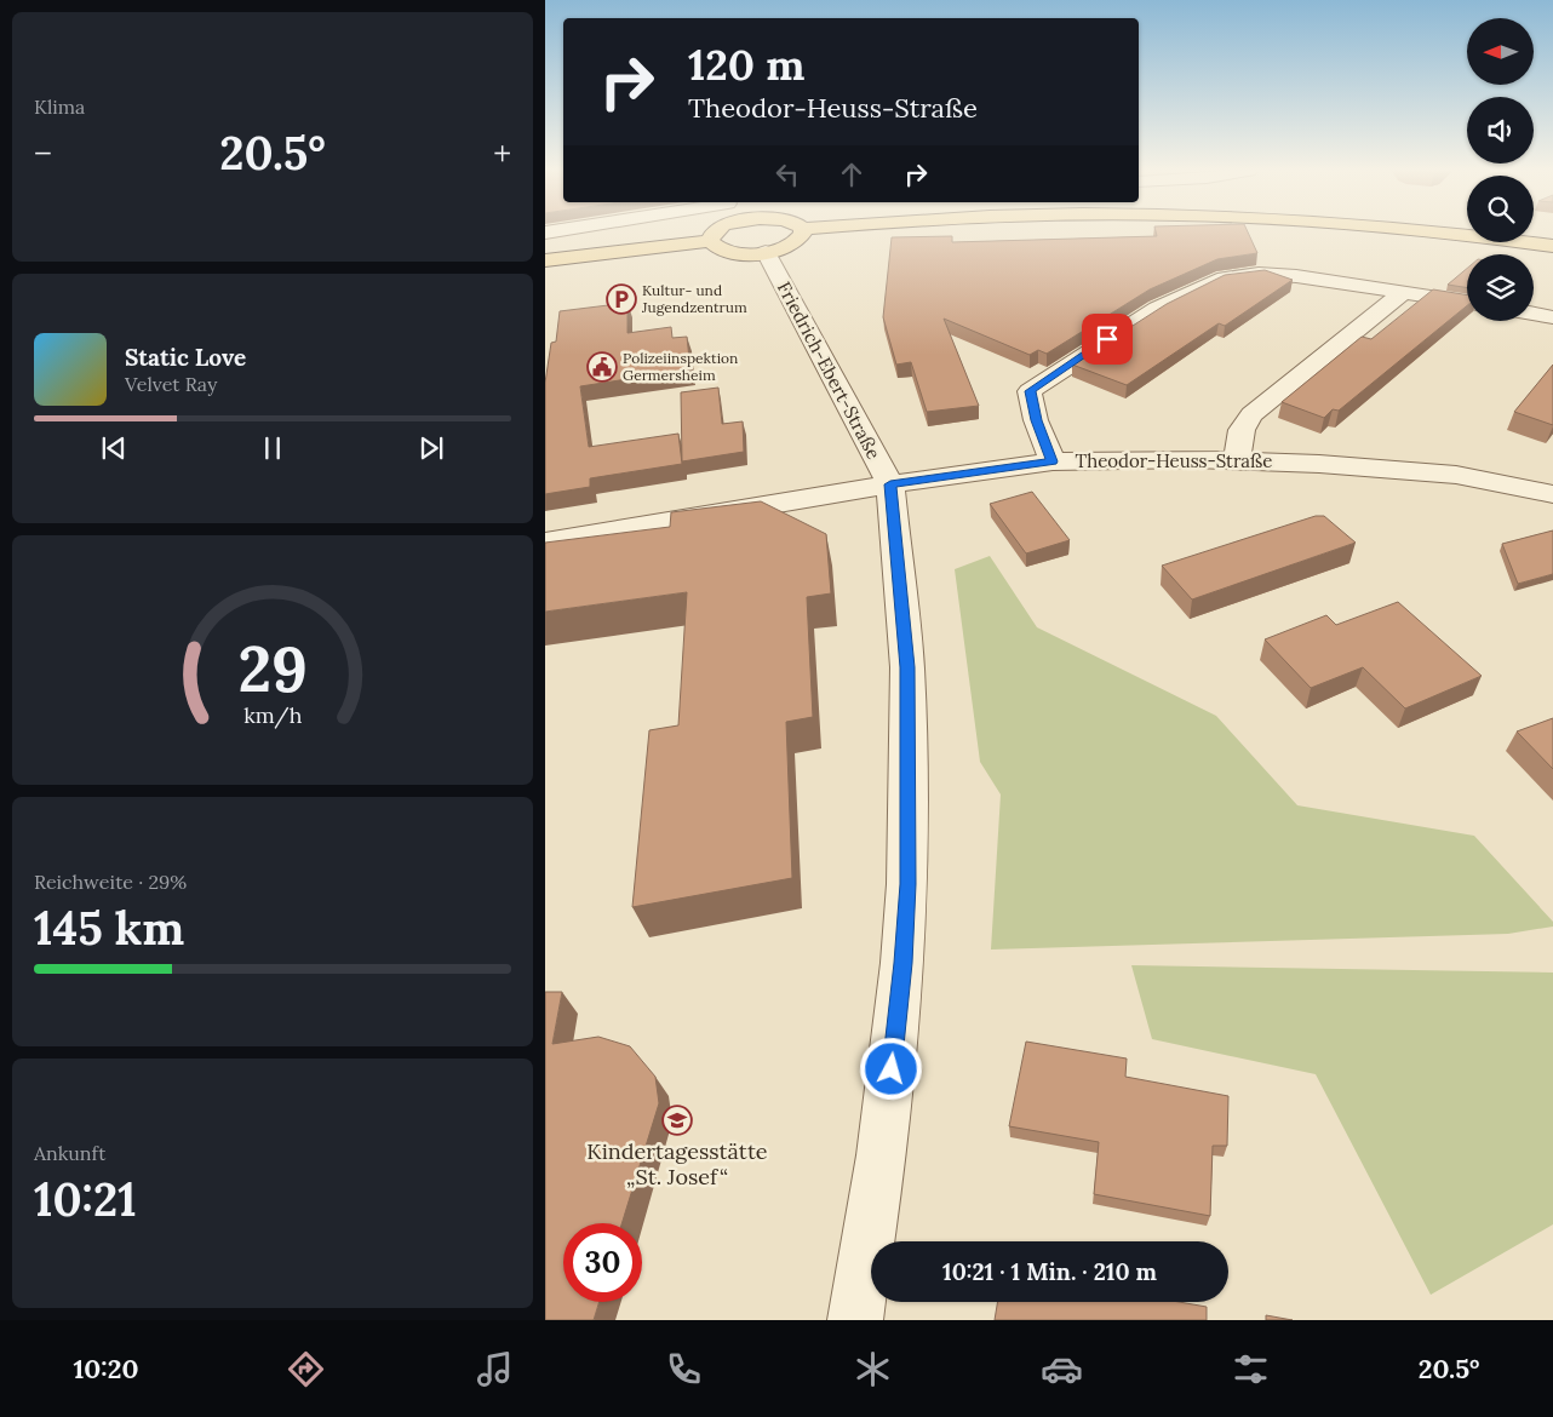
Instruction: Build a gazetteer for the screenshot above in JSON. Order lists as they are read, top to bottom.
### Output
{
  "streets": {
    "street": ["Friedrich-Ebert-Straße", "Theodor-Heuss-Straße"]
  },
  "crossings": [
    ["Friedrich-Ebert-Straße", "Theodor-Heuss-Straße"]
  ],
  "places": {
    "parking": ["Kultur- und Jugendzentrum"],
    "public building": ["Polizeiinspektion Germersheim"],
    "school or university": ["Kindertagesstätte „St. Josef“"]
  },
  "north": "left",
  "page": {
    "tile": [
      "Klima",
      ["Reichweite · 29%", "145 km"],
      ["Ankunft", "10:21"]
    ],
    "turn": ["120 m", "Theodor-Heuss-Straße"],
    "heat": ["−", "20.5°", "+"],
    "song": ["Static Love", "Velvet Ray"],
    "limit": "30",
    "trip": "10:21 · 1 Min. · 210 m",
    "tabs": ["10:20", "20.5°"],
    "gauge": ["29", "km/h"]
  }
}
